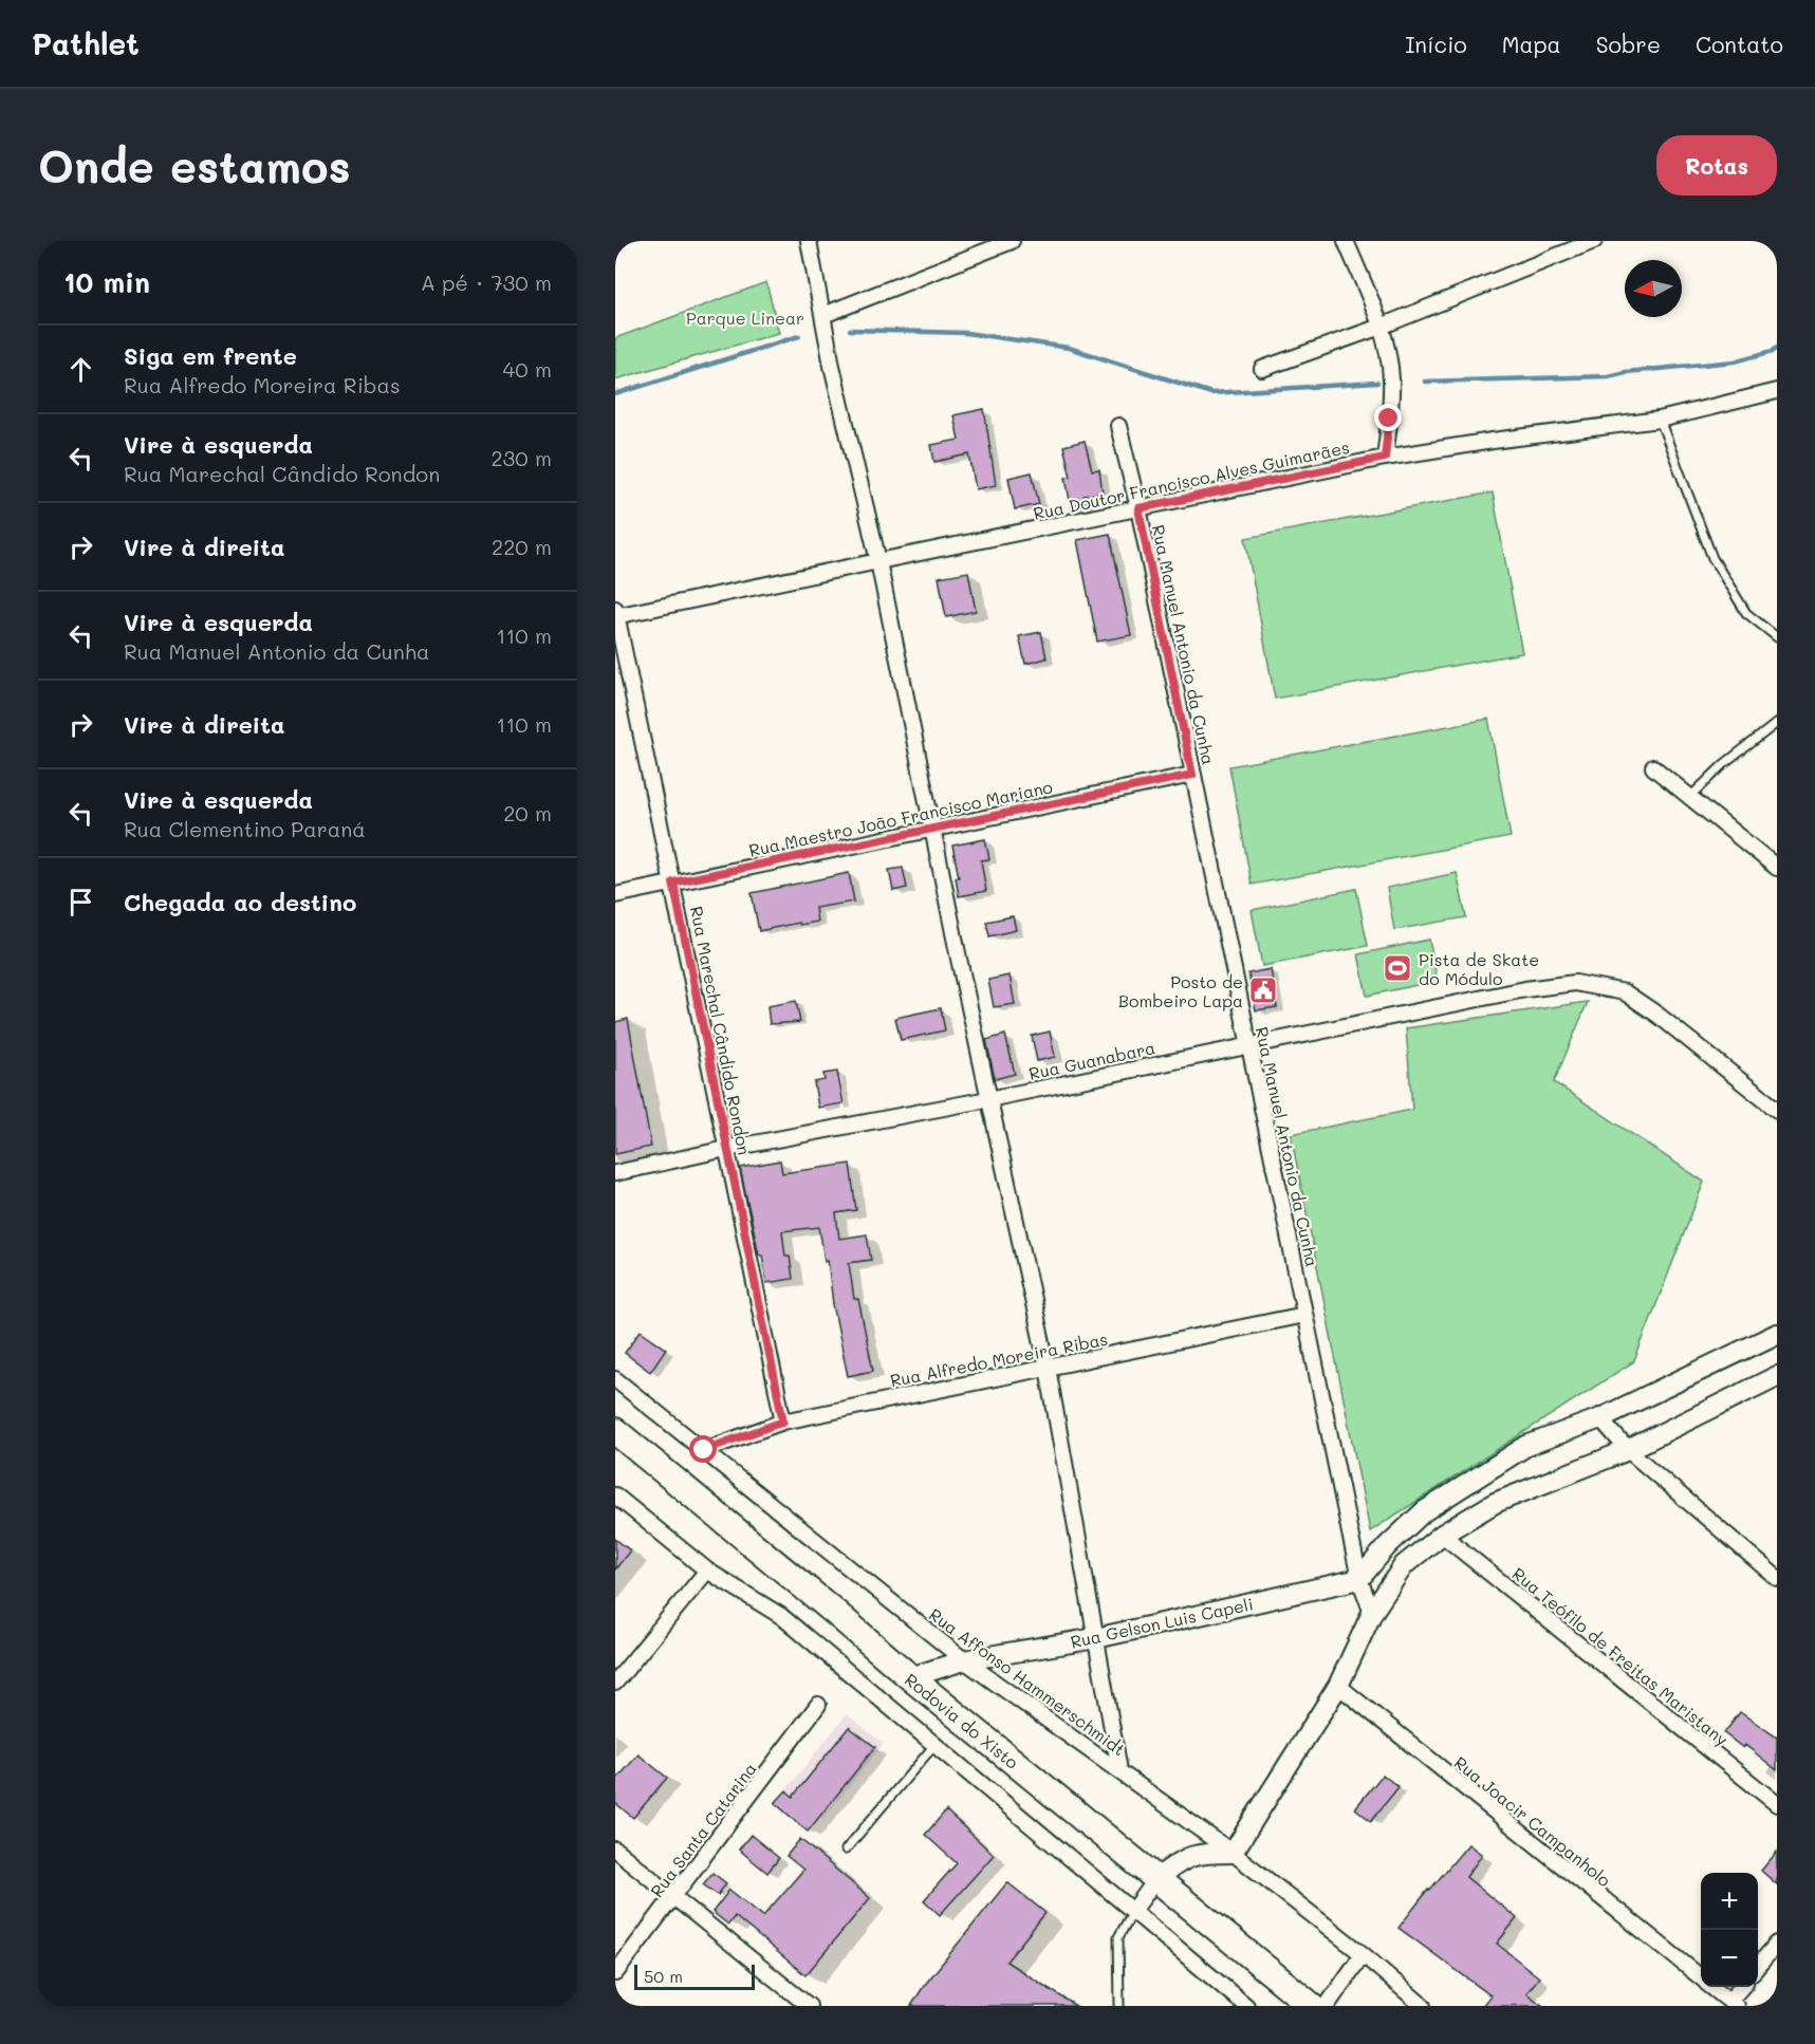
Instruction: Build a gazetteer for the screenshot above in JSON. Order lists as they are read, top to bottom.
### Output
{
  "streets": {
    "highway": ["Rodovia do Xisto"],
    "street": [
      "Rua Doutor Francisco Alves Guimarães",
      "Rua Manuel Antonio da Cunha",
      "Rua Maestro João Francisco Mariano",
      "Rua Marechal Cândido Rondon",
      "Rua Guanabara",
      "Rua Alfredo Moreira Ribas",
      "Rua Gelson Luis Capeli",
      "Rua Teófilo de Freitas Maristany",
      "Rua Affonso Hammerschmidt",
      "Rua Joacir Campanholo",
      "Rua Santa Catarina"
    ]
  },
  "crossings": [
    ["Rua Doutor Francisco Alves Guimarães", "Rua Manuel Antonio da Cunha"],
    ["Rua Doutor Francisco Alves Guimarães", "Rua Marechal Cândido Rondon"],
    ["Rua Manuel Antonio da Cunha", "Rua Maestro João Francisco Mariano"],
    ["Rua Manuel Antonio da Cunha", "Rua Guanabara"],
    ["Rua Manuel Antonio da Cunha", "Rua Alfredo Moreira Ribas"],
    ["Rua Manuel Antonio da Cunha", "Rua Gelson Luis Capeli"],
    ["Rua Maestro João Francisco Mariano", "Rua Marechal Cândido Rondon"],
    ["Rua Marechal Cândido Rondon", "Rua Guanabara"],
    ["Rua Marechal Cândido Rondon", "Rua Alfredo Moreira Ribas"],
    ["Rua Alfredo Moreira Ribas", "Rua Affonso Hammerschmidt"],
    ["Rua Gelson Luis Capeli", "Rua Affonso Hammerschmidt"],
    ["Rua Gelson Luis Capeli", "Rodovia do Xisto"]
  ],
  "parks": ["Parque Linear"],
  "places": {
    "sports": ["Pista de Skate do Módulo"],
    "public building": ["Posto de Bombeiro Lapa"]
  },
  "scale_bar": "50 m",
  "north": "left",
  "page": {
    "header": "Pathlet",
    "nav": [
      "Início",
      "Mapa",
      "Sobre",
      "Contato"
    ],
    "buttons": "Rotas",
    "title": "Onde estamos",
    "heading": ["10 min", "A pé · 730 m"],
    "list": [
      ["Siga em frente", "Rua Alfredo Moreira Ribas", "40 m"],
      ["Vire à esquerda", "Rua Marechal Cândido Rondon", "230 m"],
      ["Vire à direita", "220 m"],
      ["Vire à esquerda", "Rua Manuel Antonio da Cunha", "110 m"],
      ["Vire à direita", "110 m"],
      ["Vire à esquerda", "Rua Clementino Paraná", "20 m"],
      "Chegada ao destino"
    ],
    "map_buttons": ["+", "−"],
    "scale": "50 m"
  }
}
